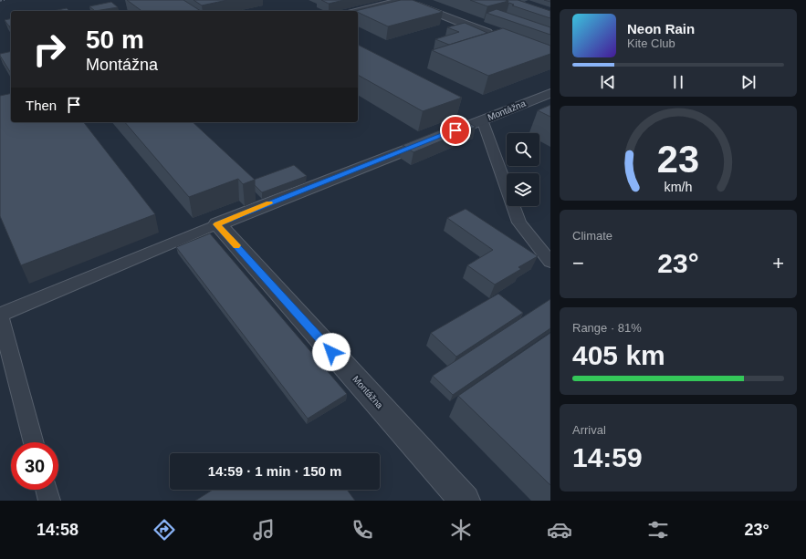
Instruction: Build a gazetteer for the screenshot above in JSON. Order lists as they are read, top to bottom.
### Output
{
  "streets": {
    "street": ["Montážna"]
  },
  "page": {
    "turn": ["50 m", "Montážna"],
    "song": ["Neon Rain", "Kite Club"],
    "then": "Then",
    "tile": [
      "Climate",
      ["Range · 81%", "405 km"],
      ["Arrival", "14:59"]
    ],
    "heat": ["−", "23°", "+"],
    "limit": "30",
    "trip": "14:59 · 1 min · 150 m",
    "tabs": ["14:58", "23°"],
    "gauge": ["23", "km/h"]
  }
}
